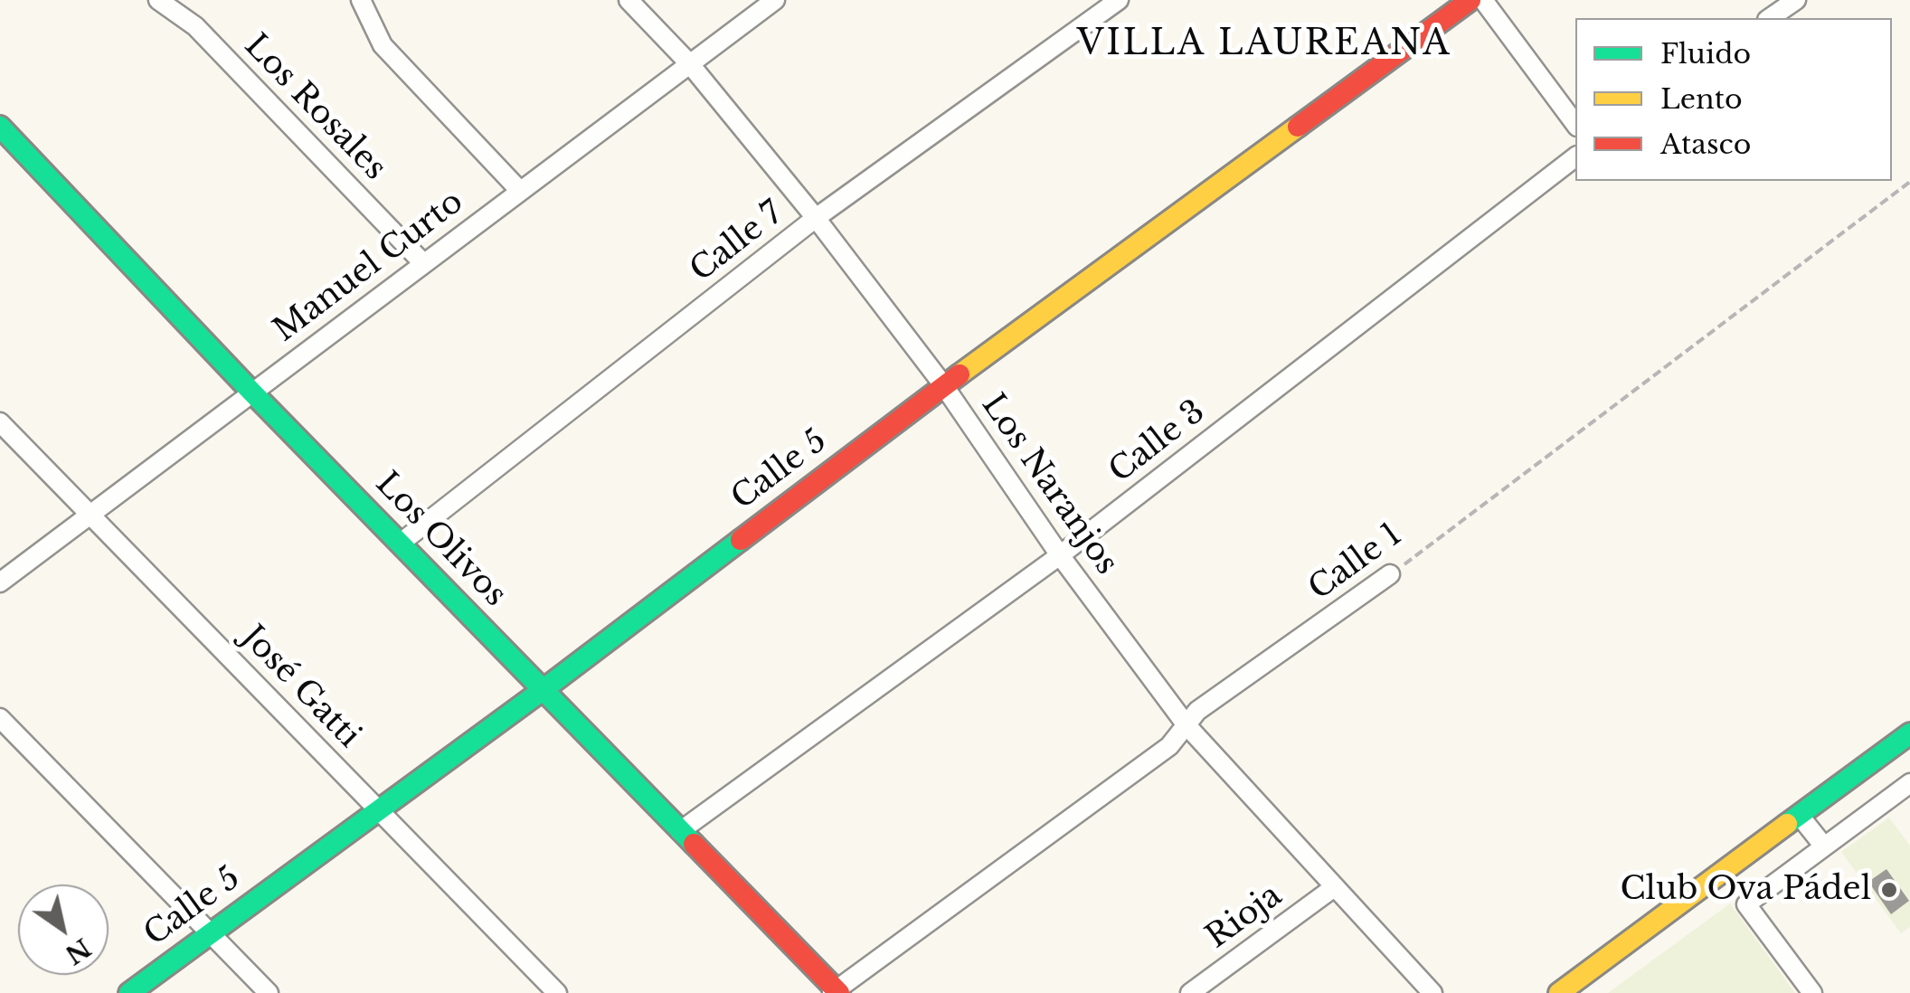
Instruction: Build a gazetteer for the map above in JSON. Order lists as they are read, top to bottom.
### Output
{
  "streets": {
    "street": [
      "Los Rosales",
      "Calle 7",
      "Manuel Curto",
      "Calle 3",
      "Calle 5",
      "Los Naranjos",
      "Los Olivos",
      "Calle 1",
      "José Gatti",
      "Rioja"
    ]
  },
  "crossings": [
    ["Los Rosales", "Manuel Curto"],
    ["Calle 7", "Los Naranjos"],
    ["Calle 7", "Los Olivos"],
    ["Manuel Curto", "Los Naranjos"],
    ["Manuel Curto", "Los Olivos"],
    ["Manuel Curto", "José Gatti"],
    ["Calle 3", "Los Naranjos"],
    ["Calle 3", "Los Olivos"],
    ["Calle 5", "Los Naranjos"],
    ["Calle 5", "Los Olivos"],
    ["Calle 5", "José Gatti"],
    ["Los Naranjos", "Calle 1"],
    ["Los Naranjos", "Rioja"],
    ["Los Olivos", "Calle 1"]
  ],
  "districts": ["VILLA LAUREANA"],
  "places": ["Club Ova Pádel"],
  "legend": ["Fluido", "Lento", "Atasco"],
  "north": "bottom right"
}
